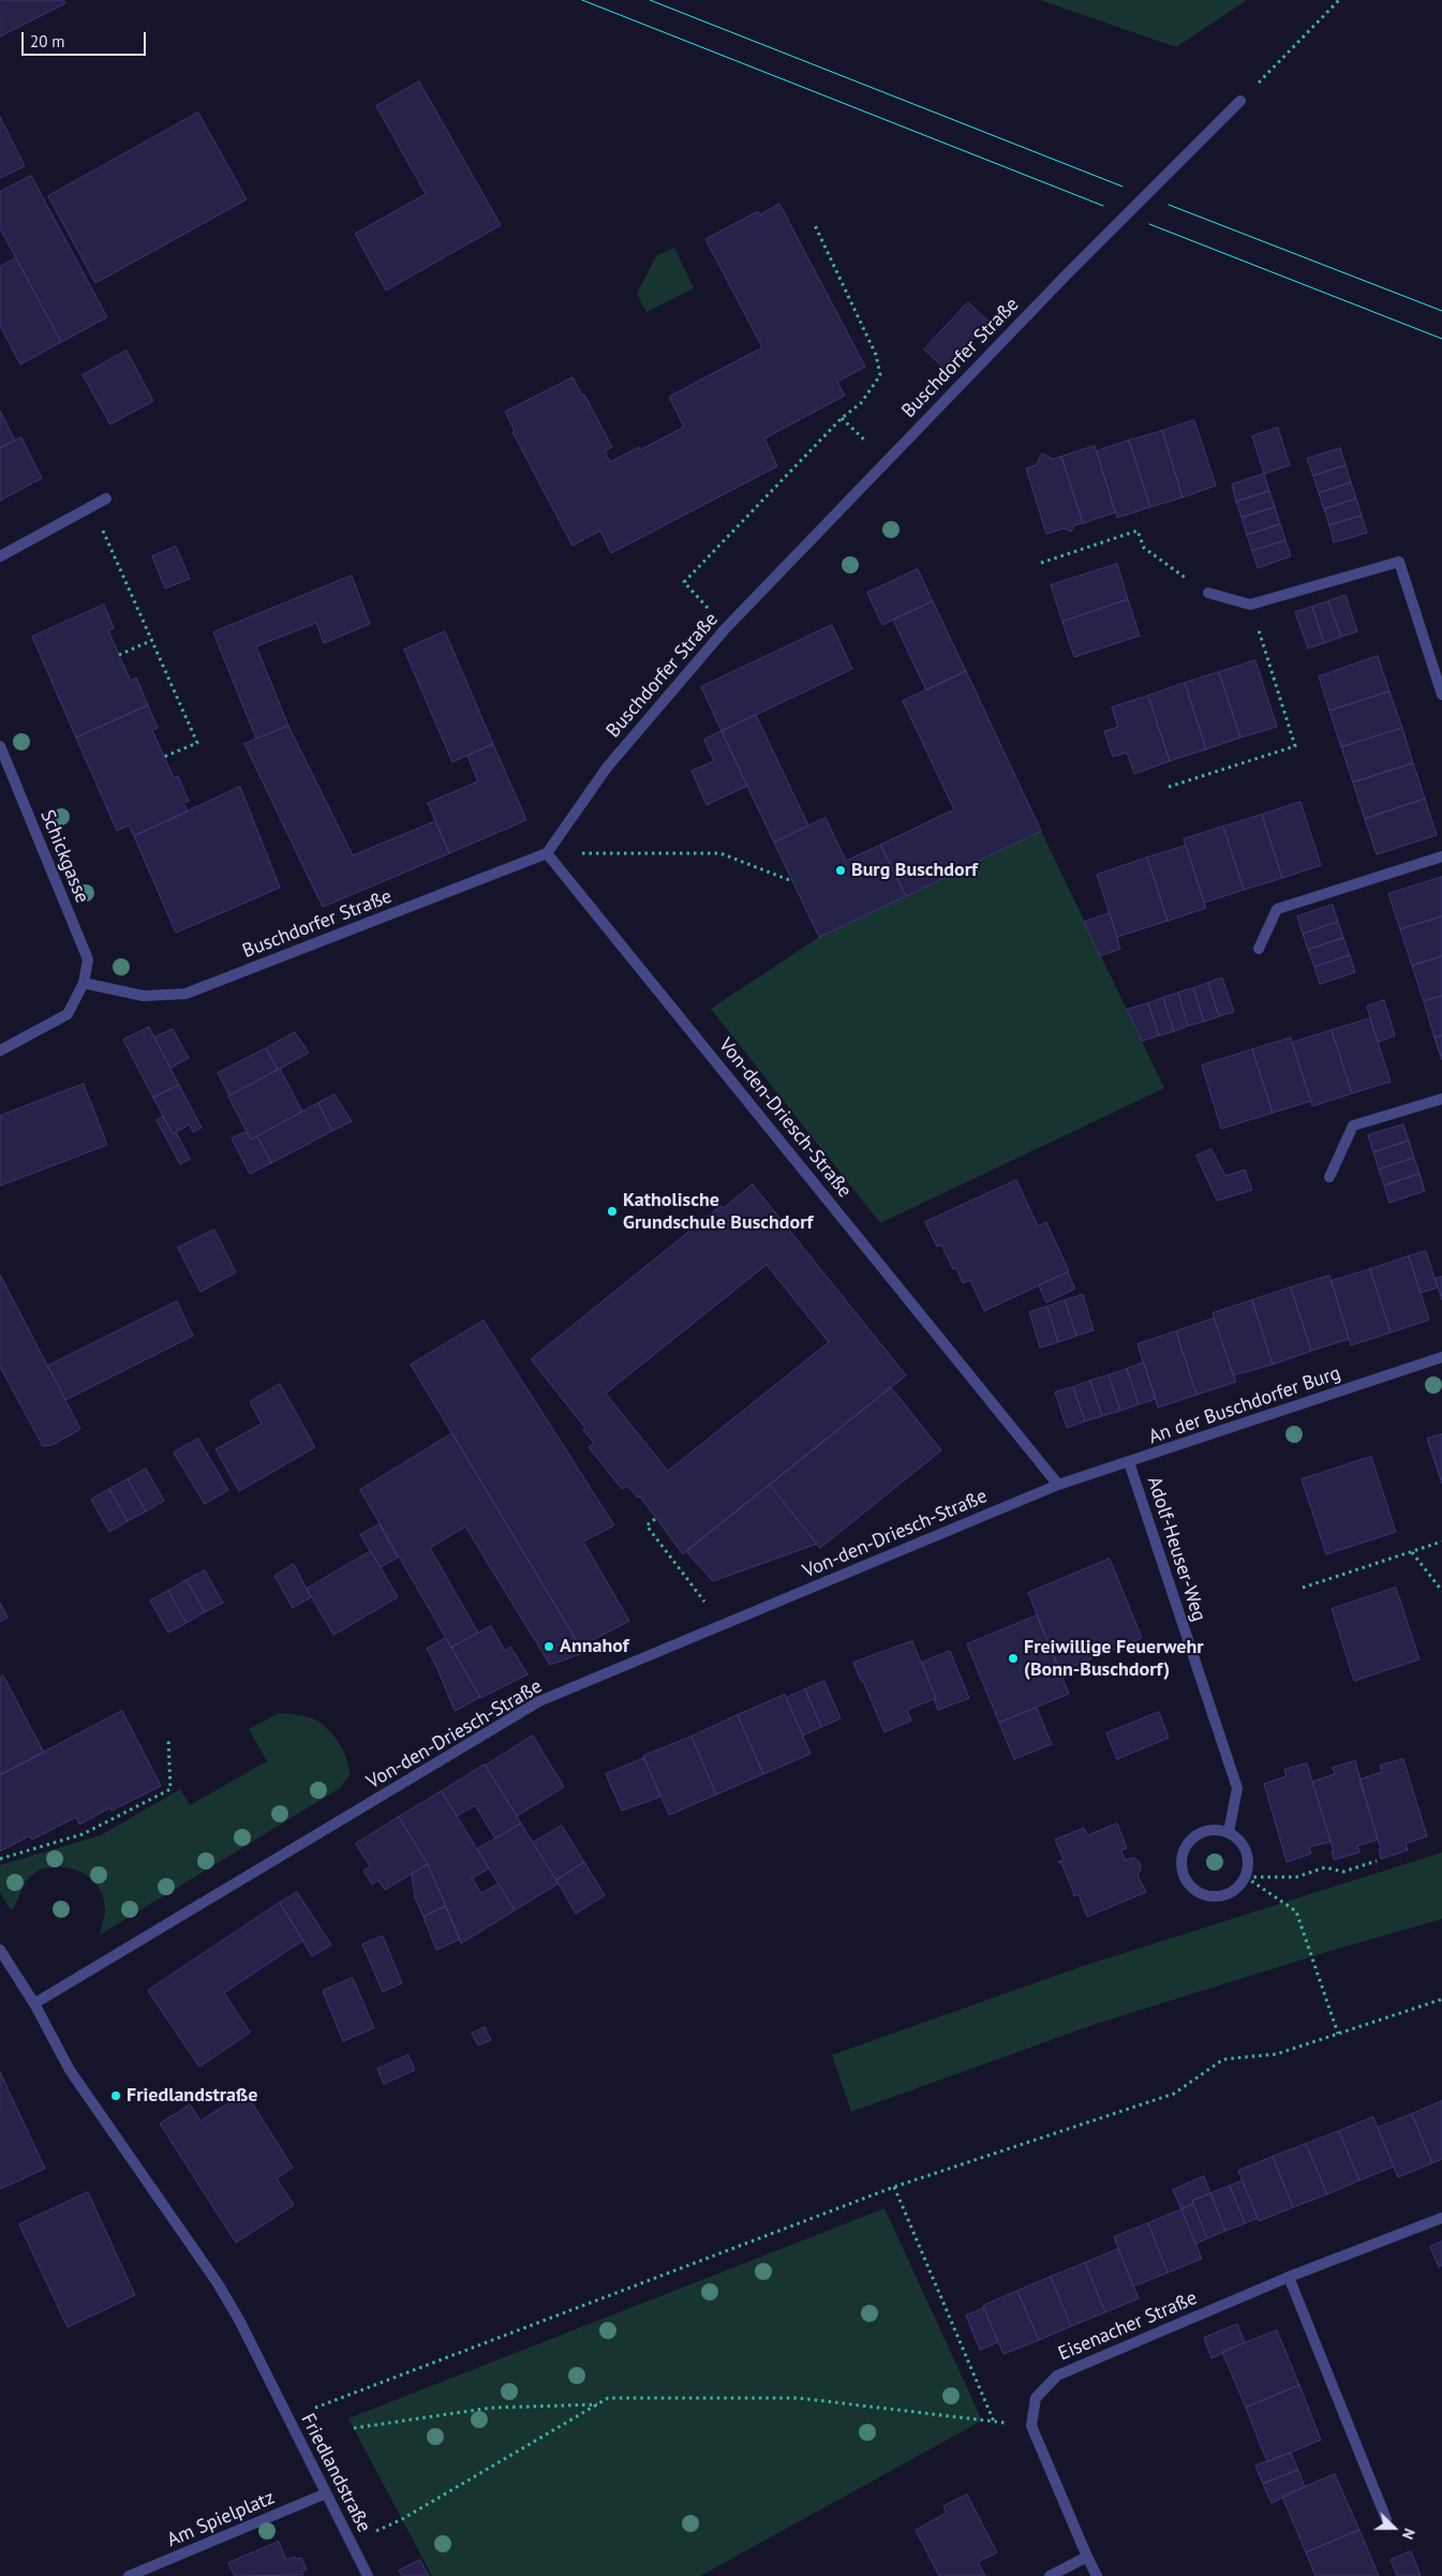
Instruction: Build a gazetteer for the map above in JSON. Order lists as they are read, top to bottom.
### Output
{
  "streets": {
    "street": [
      "Buschdorfer Straße",
      "Schickgasse",
      "Von-den-Driesch-Straße",
      "An der Buschdorfer Burg",
      "Adolf-Heuser-Weg",
      "Eisenacher Straße",
      "Friedlandstraße",
      "Am Spielplatz"
    ]
  },
  "crossings": [
    ["Buschdorfer Straße", "Schickgasse"],
    ["Buschdorfer Straße", "Von-den-Driesch-Straße"],
    ["Von-den-Driesch-Straße", "An der Buschdorfer Burg"],
    ["Von-den-Driesch-Straße", "Friedlandstraße"],
    ["An der Buschdorfer Burg", "Adolf-Heuser-Weg"],
    ["Friedlandstraße", "Am Spielplatz"]
  ],
  "places": [
    "Burg Buschdorf",
    "Katholische Grundschule Buschdorf",
    "Annahof",
    "Freiwillige Feuerwehr (Bonn-Buschdorf)",
    "Friedlandstraße"
  ],
  "scale_bar": "20 m",
  "north": "right"
}
